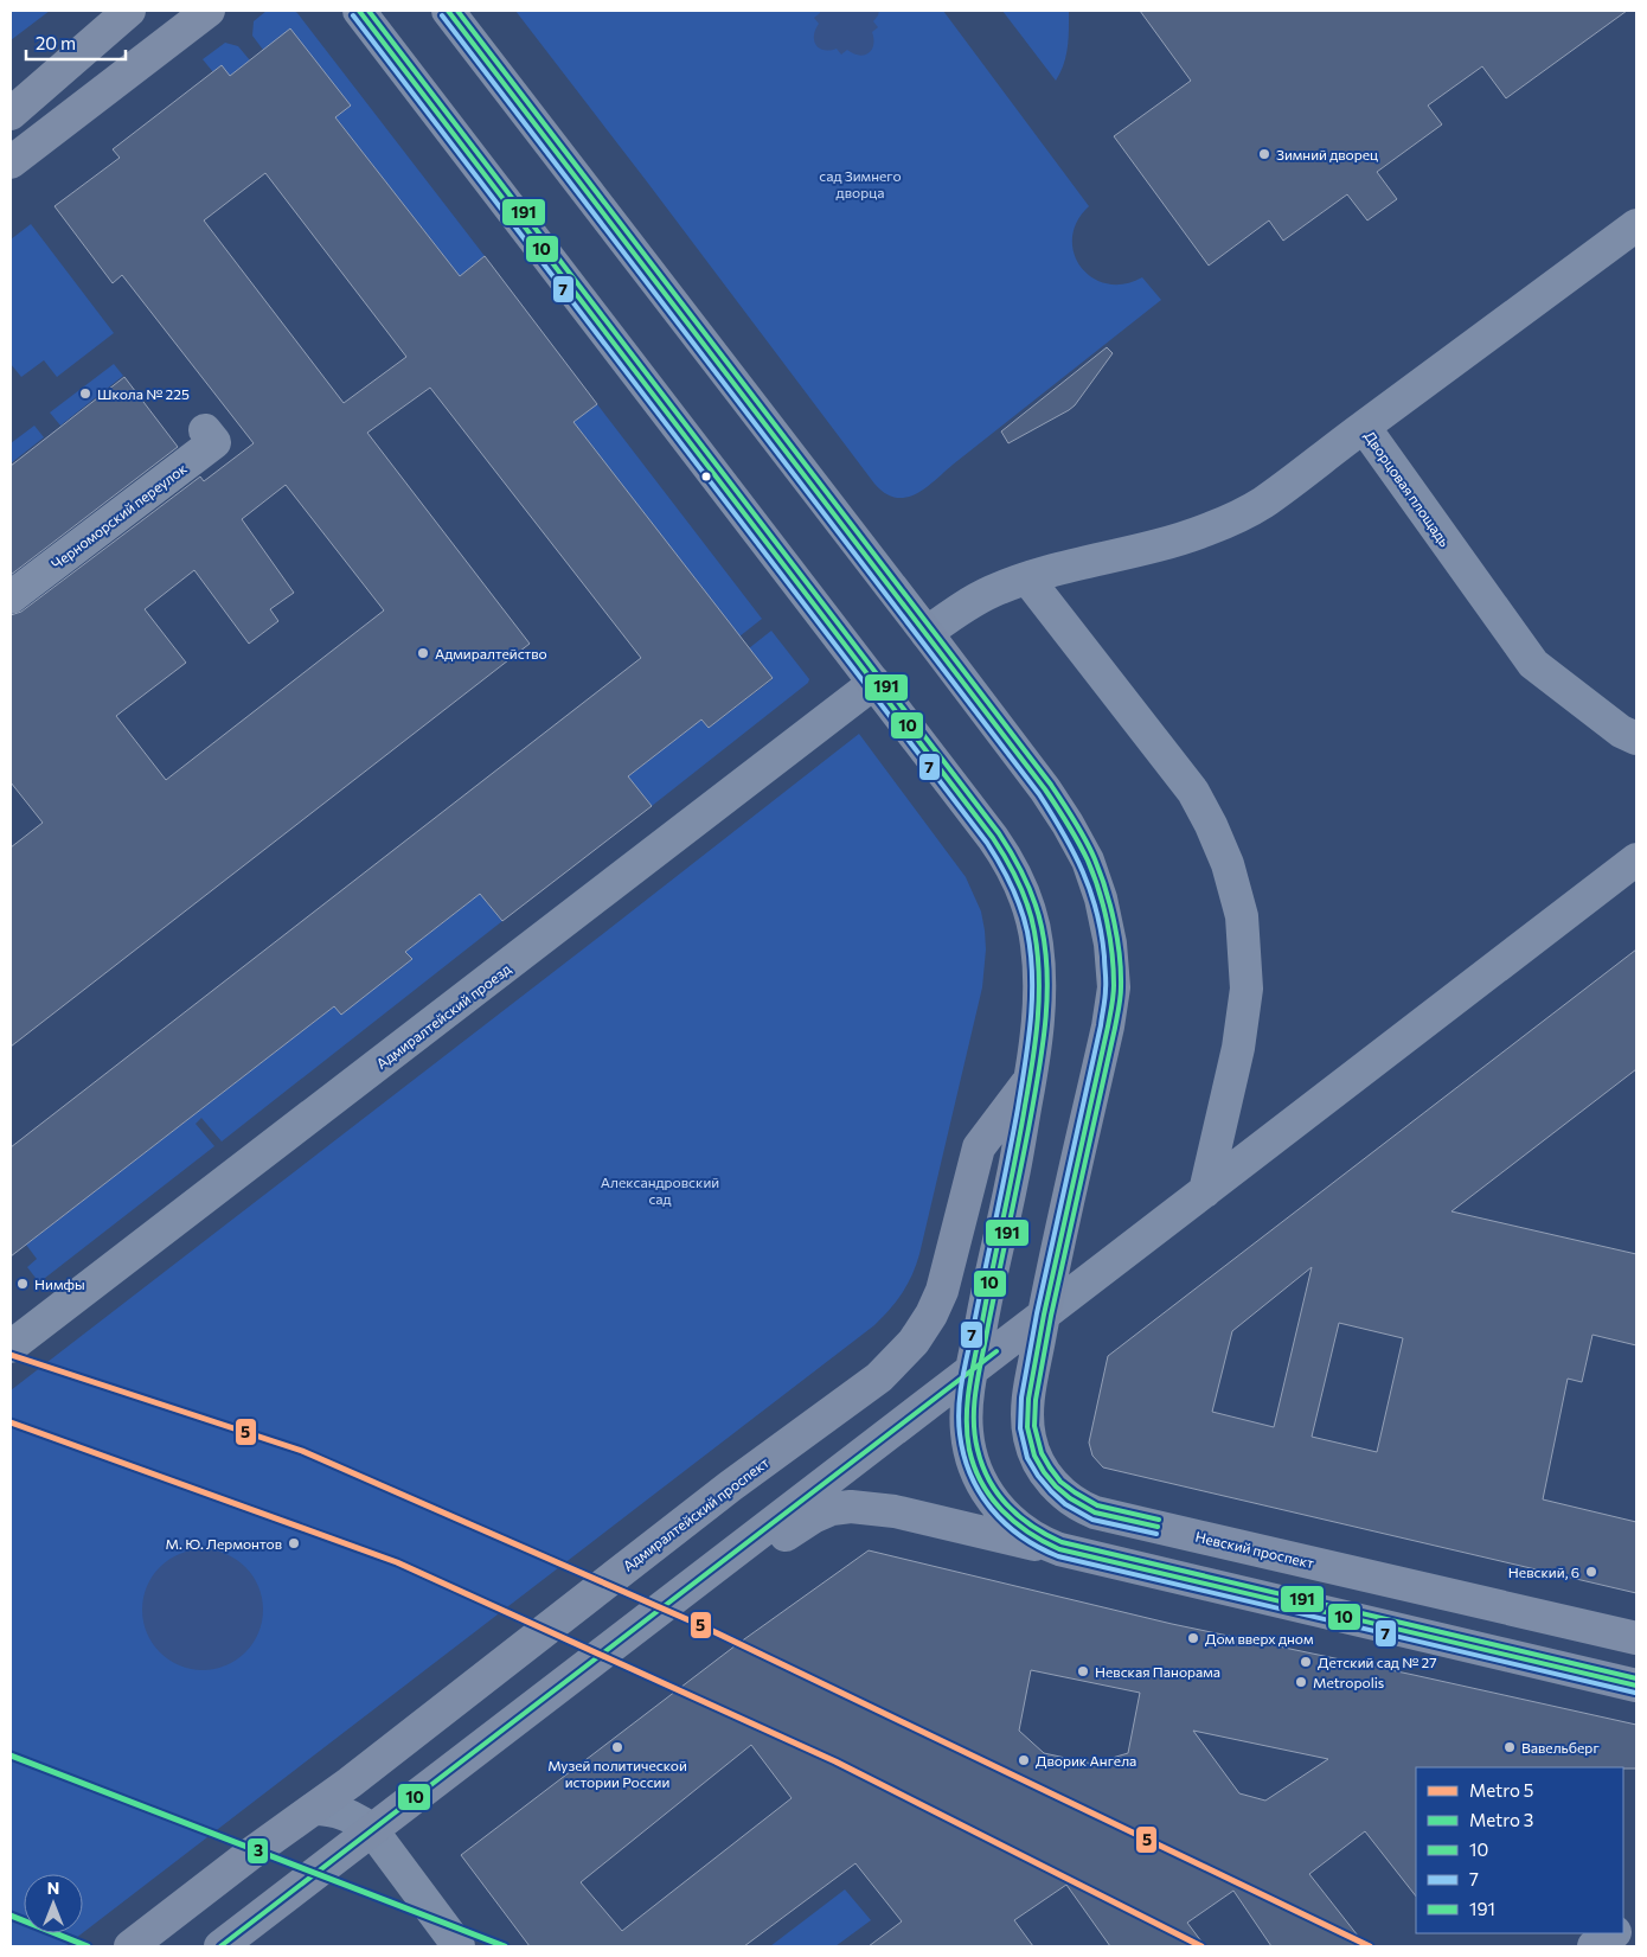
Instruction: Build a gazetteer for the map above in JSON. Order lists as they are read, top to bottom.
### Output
{
  "streets": {
    "main road": ["Адмиралтейский проспект", "Невский проспект"],
    "street": ["Дворцовая площадь", "Черноморский переулок", "Адмиралтейский проезд"]
  },
  "parks": ["сад Зимнего дворца", "Александровский сад"],
  "places": [
    "Зимний дворец",
    "Школа № 225",
    "Адмиралтейство",
    "Нимфы",
    "М. Ю. Лермонтов",
    "Невский, 6",
    "Дом вверх дном",
    "Детский сад № 27",
    "Невская Панорама",
    "Metropolis",
    "Музей политической истории России",
    "Вавельберг",
    "Дворик Ангела"
  ],
  "lines": [
    "transit line 10",
    "transit line 191",
    "transit line 7",
    "metro line 5",
    "metro line 3"
  ],
  "legend": [
    "Metro 5",
    "Metro 3",
    "10",
    "7",
    "191"
  ],
  "scale_bar": "20 m",
  "north": "top"
}
